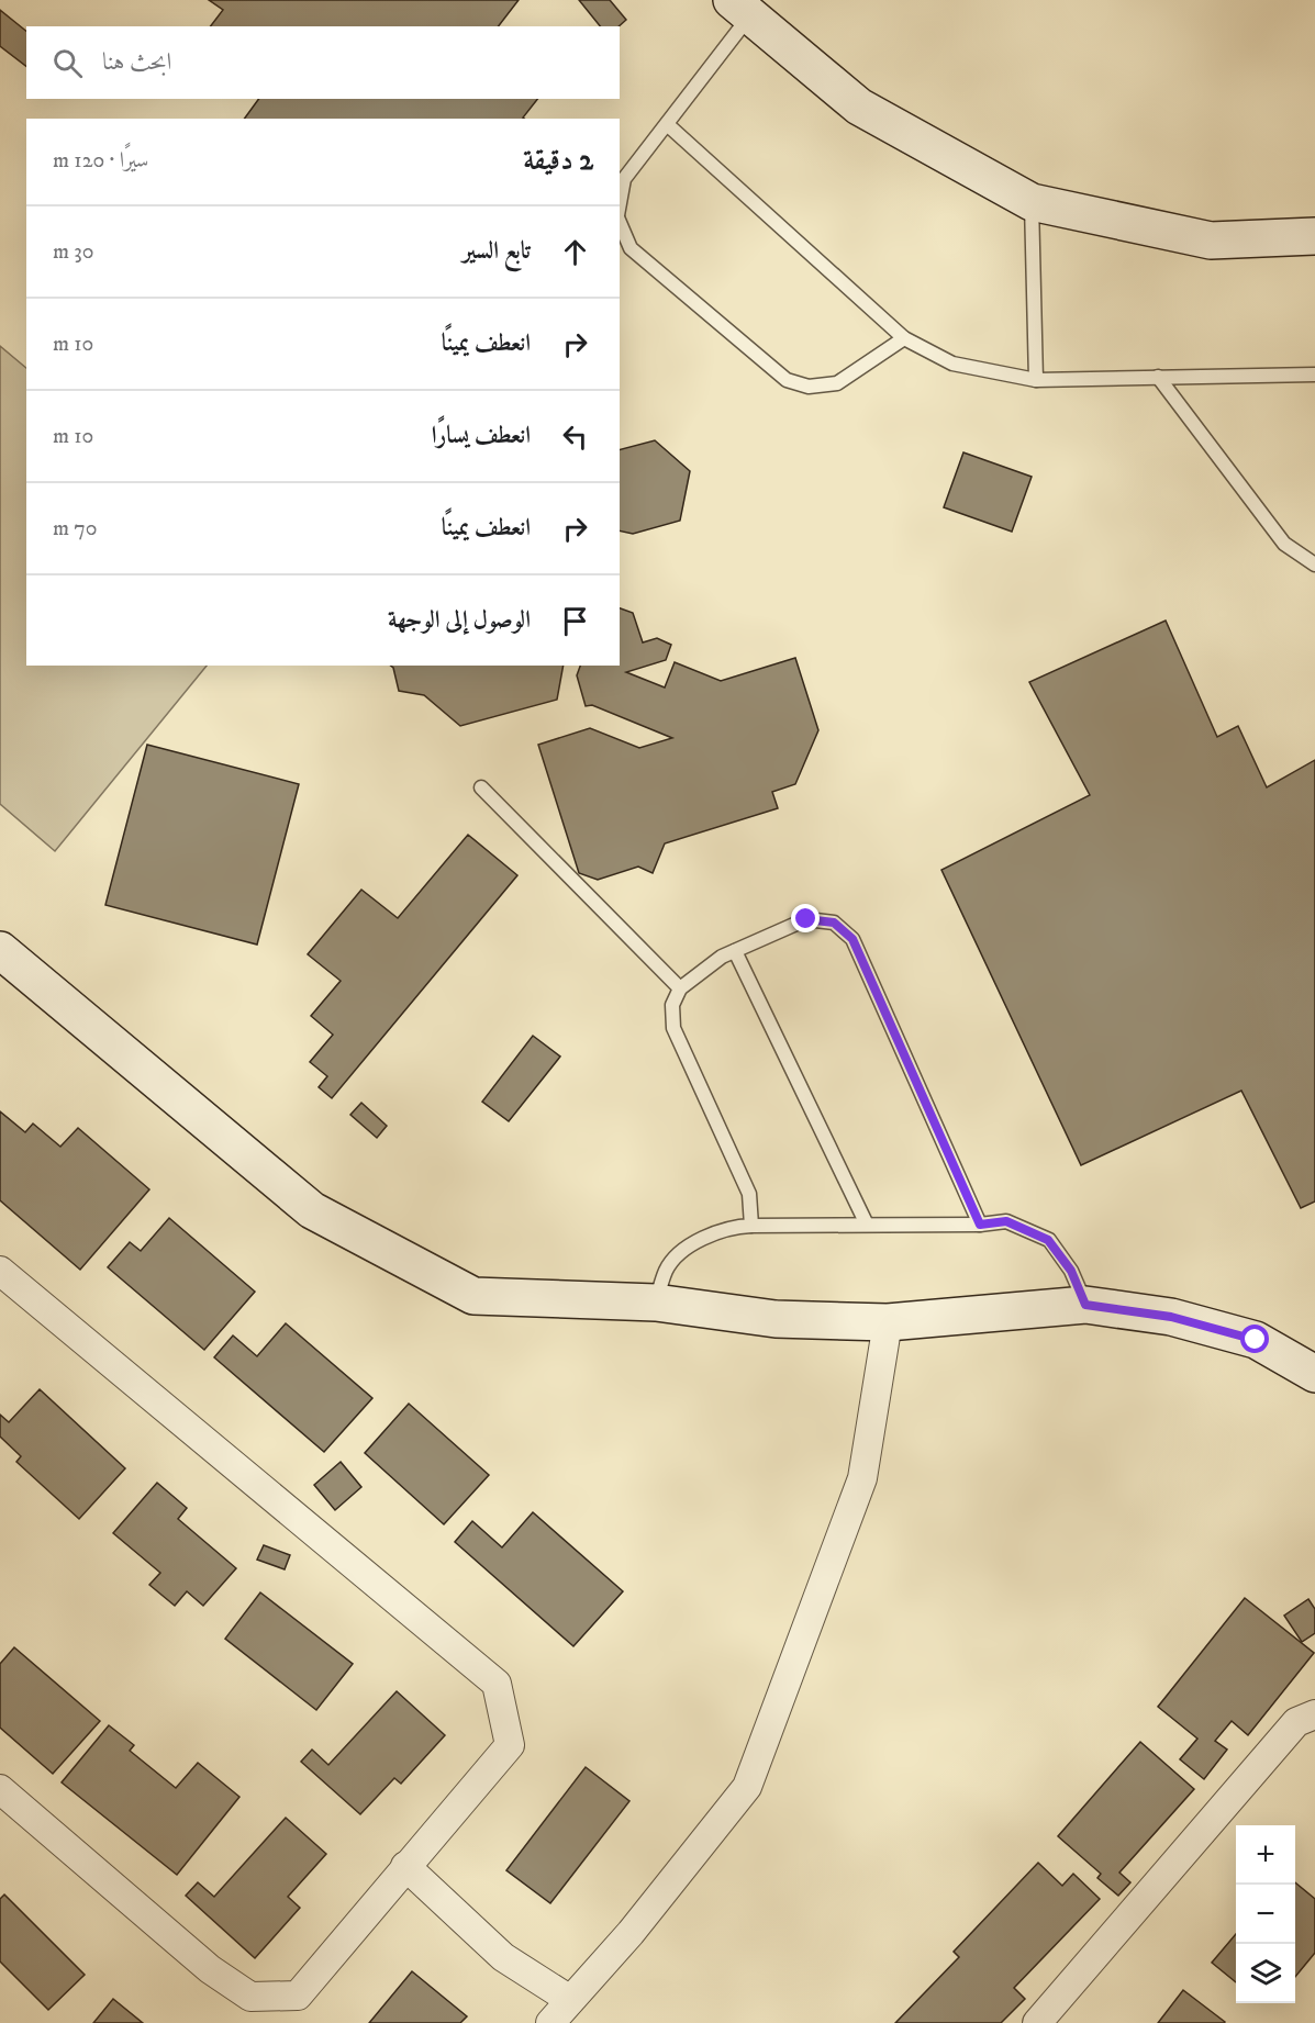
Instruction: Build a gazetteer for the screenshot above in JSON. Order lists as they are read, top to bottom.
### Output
{
  "page": {
    "search": "ابحث هنا",
    "heading": ["2 دقيقة", "سيرًا · 120 m"],
    "list": [
      ["تابع السير", "30 m"],
      ["انعطف يمينًا", "10 m"],
      ["انعطف يسارًا", "10 m"],
      ["انعطف يمينًا", "70 m"],
      "الوصول إلى الوجهة"
    ],
    "map_buttons": ["+", "−"]
  }
}
